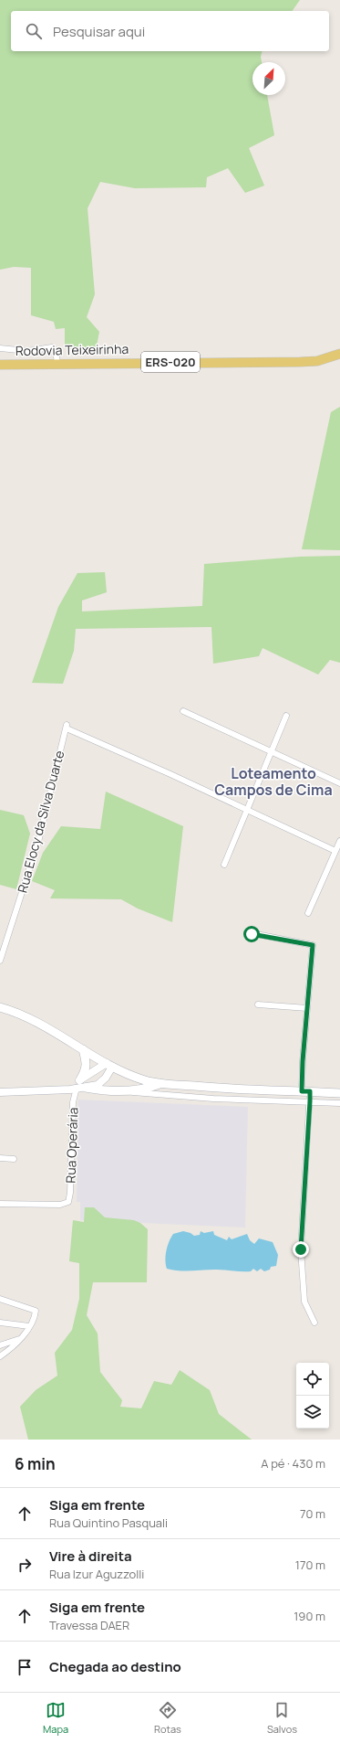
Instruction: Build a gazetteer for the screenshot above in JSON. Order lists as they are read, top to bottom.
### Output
{
  "streets": {
    "main road": ["Rodovia Teixeirinha", "ERS-020"],
    "street": ["Rua Elocy da Silva Duarte", "Rua Operária"]
  },
  "districts": ["Loteamento Campos de Cima"],
  "north": "top right",
  "page": {
    "search": "Pesquisar aqui",
    "heading": ["6 min", "A pé · 430 m"],
    "list": [
      ["Siga em frente", "Rua Quintino Pasquali", "70 m"],
      ["Vire à direita", "Rua Izur Aguzzolli", "170 m"],
      ["Siga em frente", "Travessa DAER", "190 m"],
      "Chegada ao destino"
    ],
    "nav": ["Mapa", "Rotas", "Salvos"]
  }
}
